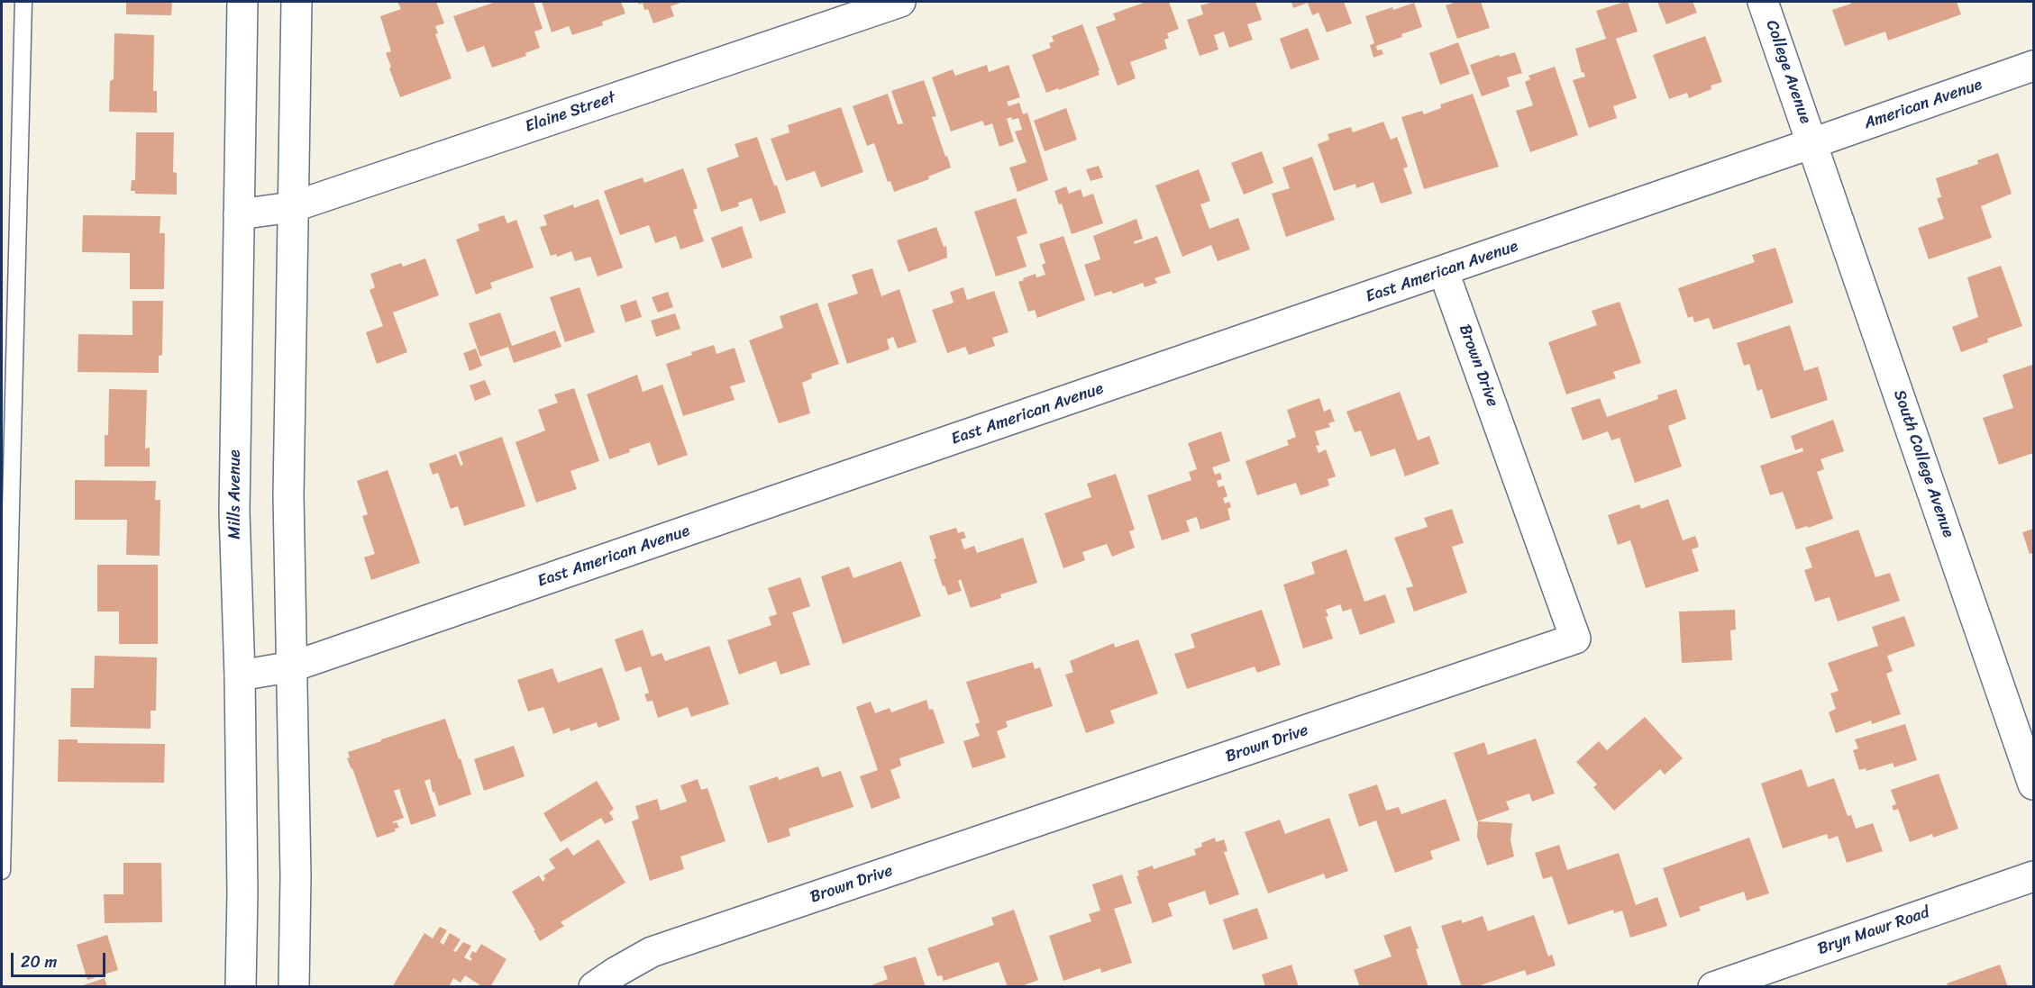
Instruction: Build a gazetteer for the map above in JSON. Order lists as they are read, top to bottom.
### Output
{
  "streets": {
    "street": [
      "College Avenue",
      "American Avenue",
      "Elaine Street",
      "East American Avenue",
      "Brown Drive",
      "South College Avenue",
      "Mills Avenue",
      "Bryn Mawr Road"
    ]
  },
  "crossings": [
    ["College Avenue", "American Avenue"],
    ["College Avenue", "East American Avenue"],
    ["College Avenue", "South College Avenue"],
    ["American Avenue", "East American Avenue"],
    ["American Avenue", "South College Avenue"],
    ["Elaine Street", "Mills Avenue"],
    ["East American Avenue", "Brown Drive"],
    ["East American Avenue", "South College Avenue"],
    ["East American Avenue", "Mills Avenue"]
  ],
  "scale_bar": "20 m"
}
